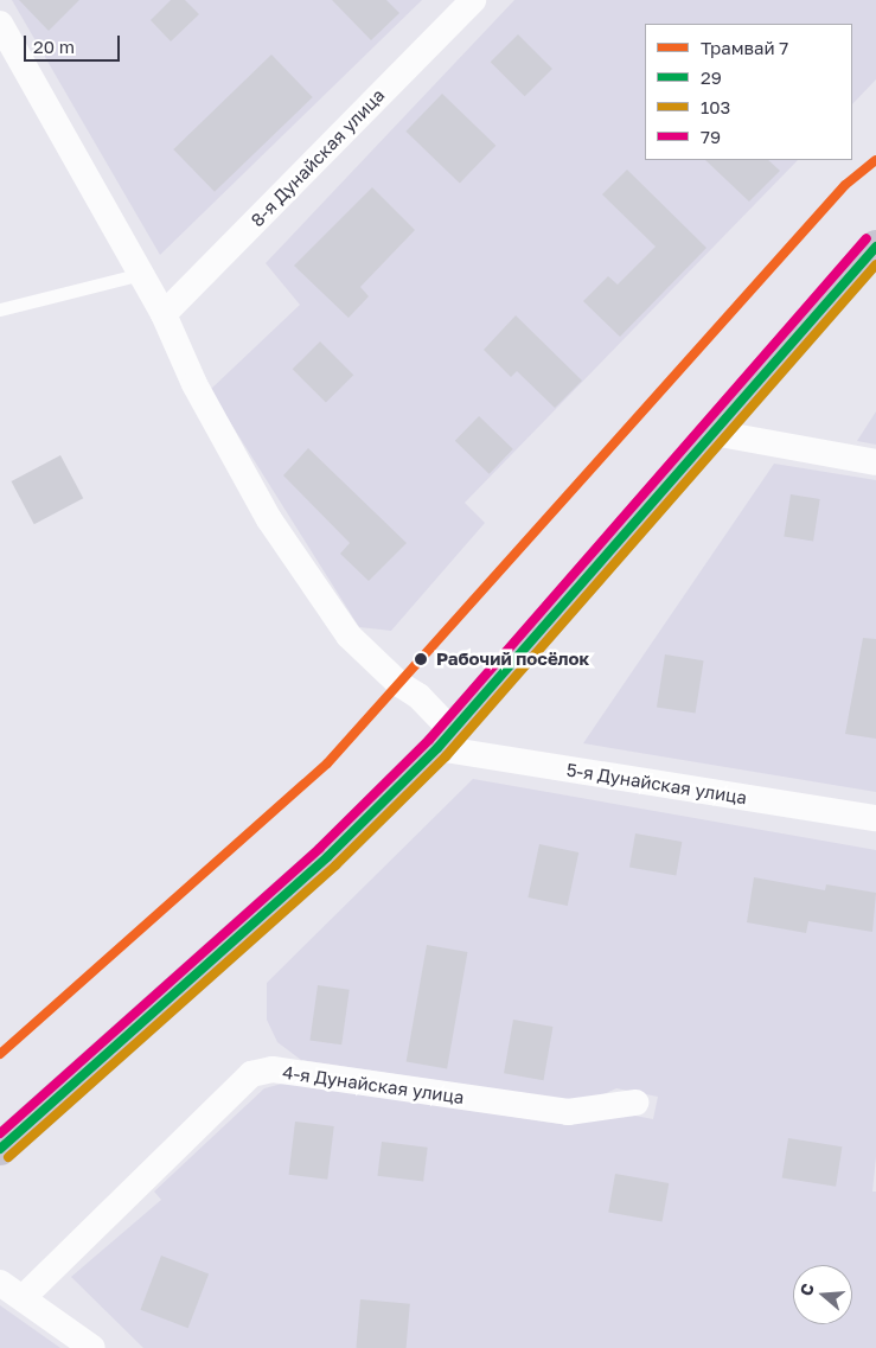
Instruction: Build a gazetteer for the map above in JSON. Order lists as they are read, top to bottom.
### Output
{
  "streets": {
    "street": ["8-я Дунайская улица", "5-я Дунайская улица", "4-я Дунайская улица"]
  },
  "places": ["Рабочий посёлок"],
  "lines": [
    "tram line 7",
    "transit line 79",
    "transit line 29",
    "transit line 103"
  ],
  "legend": [
    "Трамвай 7",
    "29",
    "103",
    "79"
  ],
  "scale_bar": "20 m",
  "north": "left"
}
